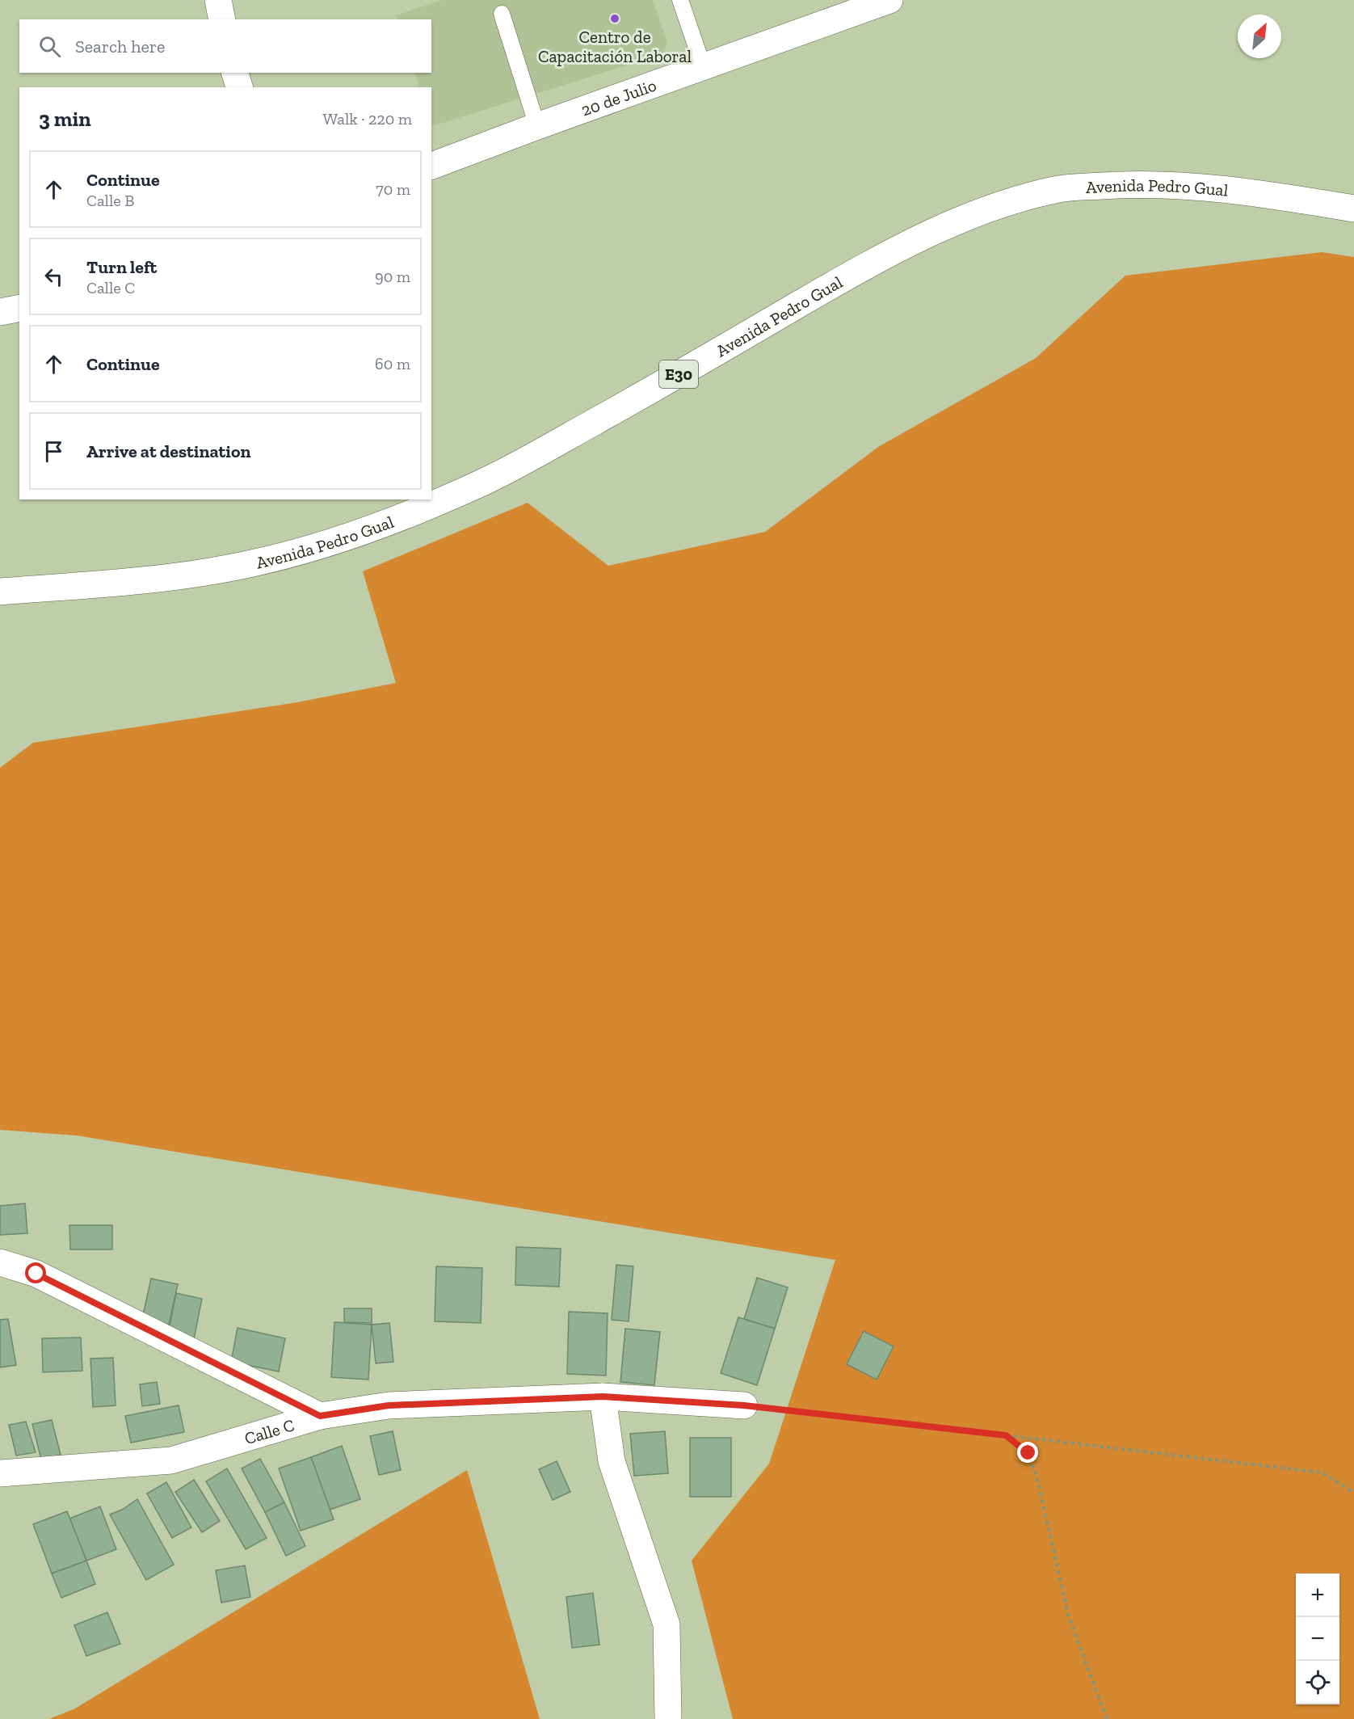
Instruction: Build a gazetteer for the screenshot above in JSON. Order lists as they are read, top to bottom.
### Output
{
  "streets": {
    "main road": [
      "20 de Julio",
      "Avenida Pedro Gual",
      "E30",
      "Calle C"
    ]
  },
  "places": ["Centro de Capacitación Laboral"],
  "north": "top right",
  "page": {
    "search": "Search here",
    "heading": ["3 min", "Walk · 220 m"],
    "list": [
      ["Continue", "Calle B", "70 m"],
      ["Turn left", "Calle C", "90 m"],
      ["Continue", "60 m"],
      "Arrive at destination"
    ],
    "map_buttons": ["+", "−"]
  }
}
